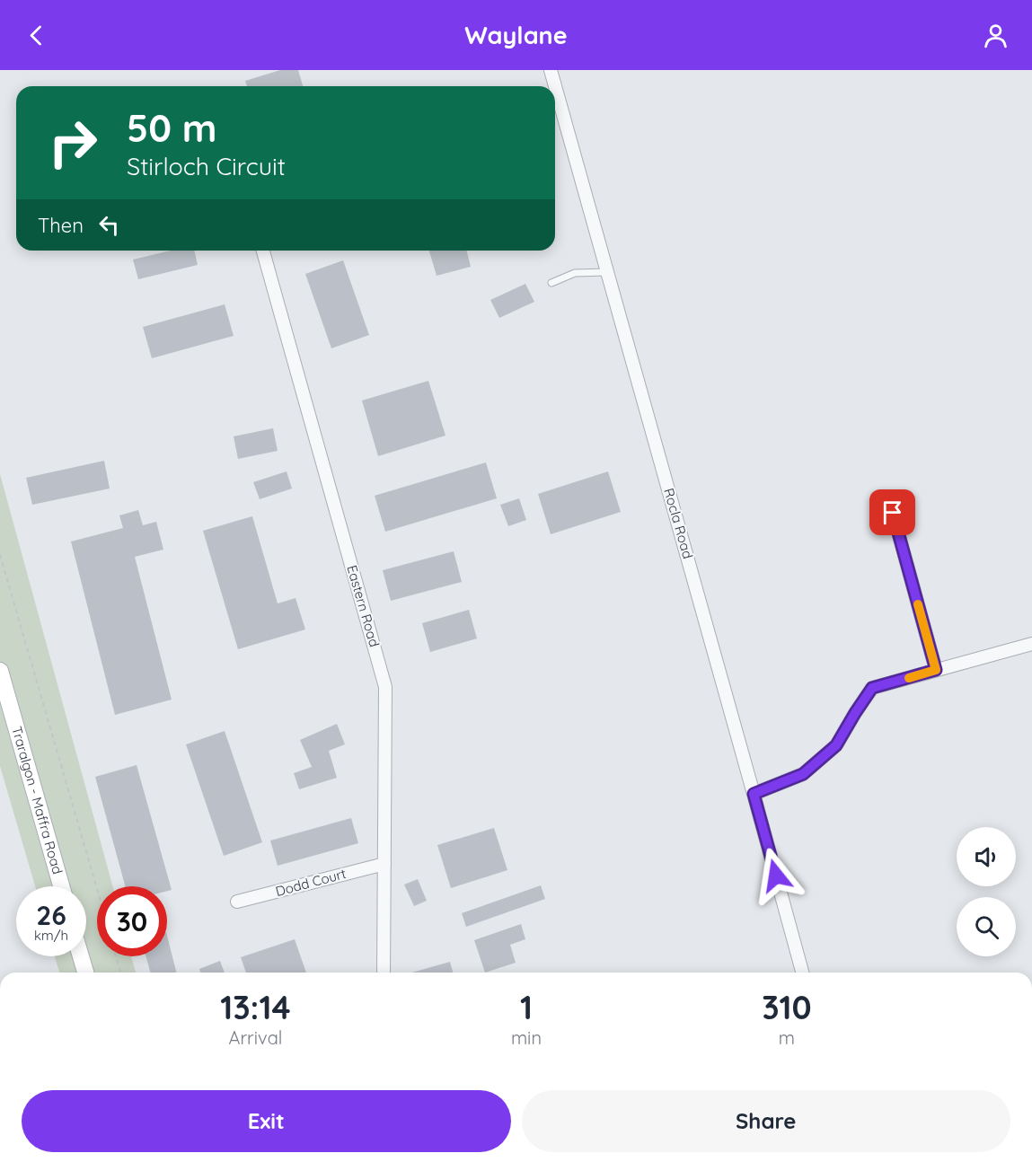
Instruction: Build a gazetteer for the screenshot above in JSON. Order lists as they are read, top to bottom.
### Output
{
  "streets": {
    "main road": ["Traralgon - Maffra Road"],
    "street": ["Rocla Road", "Eastern Road", "Dodd Court"]
  },
  "crossings": [
    ["Eastern Road", "Dodd Court"]
  ],
  "page": {
    "header": "Waylane",
    "turn": ["50 m", "Stirloch Circuit"],
    "then": "Then",
    "speed": "26 km/h",
    "limit": "30",
    "eta": [
      "13:14",
      "Arrival",
      "1",
      "min",
      "310",
      "m"
    ],
    "buttons": ["Exit", "Share"]
  }
}
